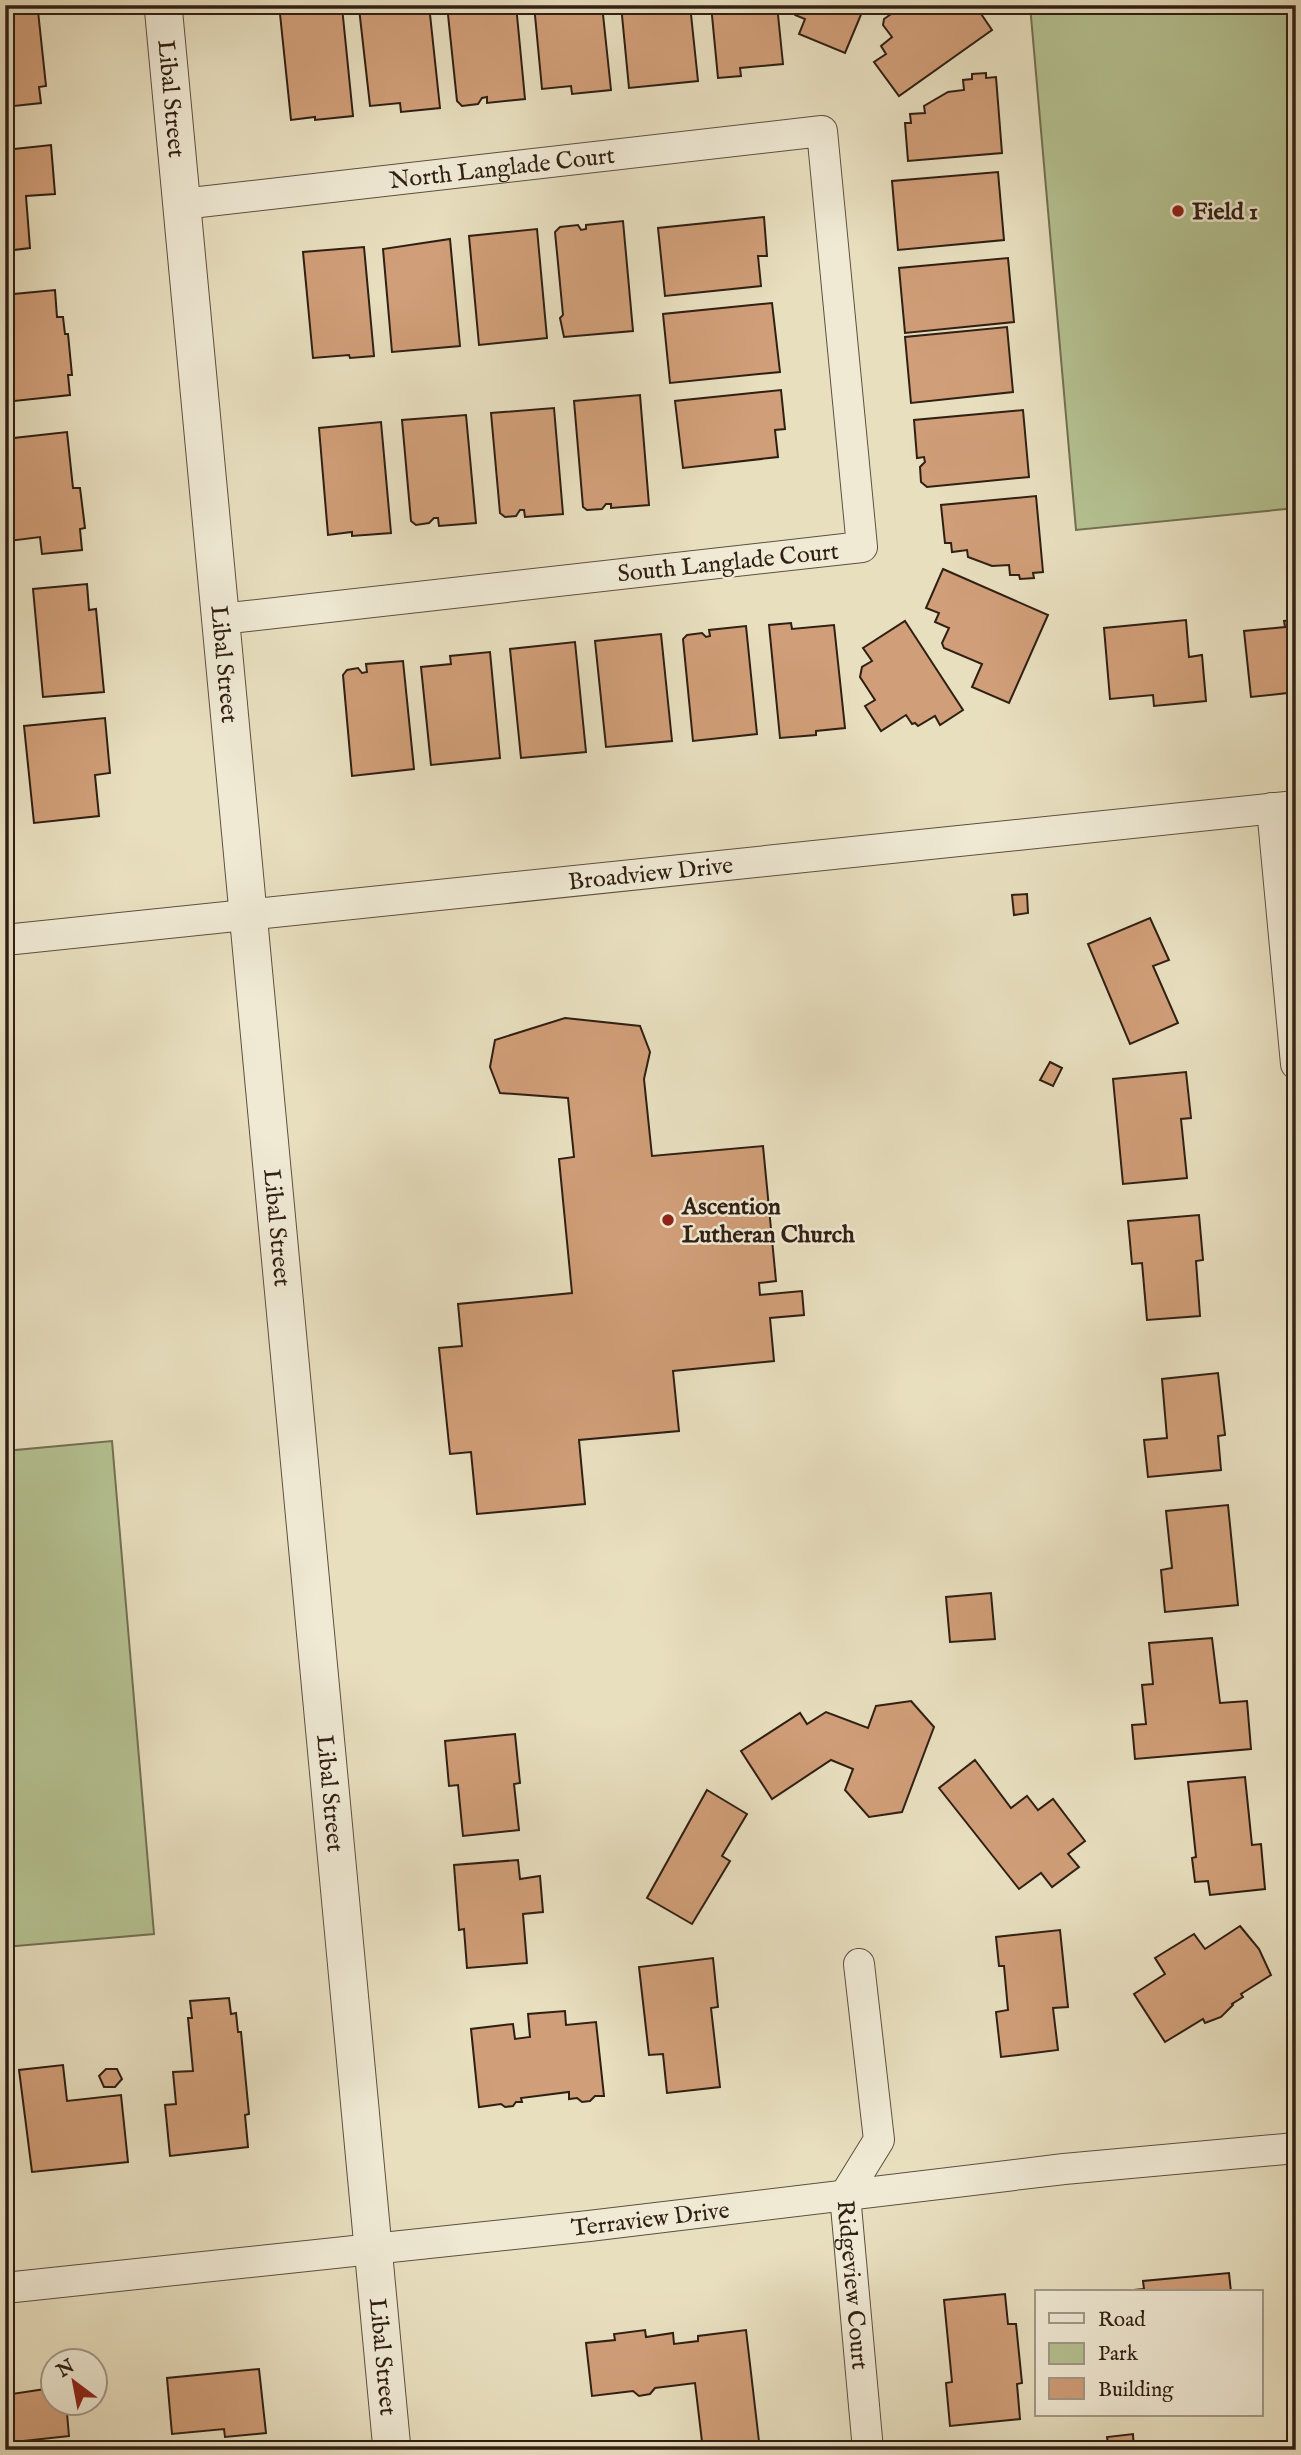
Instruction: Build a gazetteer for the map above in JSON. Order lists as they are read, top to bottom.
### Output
{
  "streets": {
    "street": [
      "Libal Street",
      "North Langlade Court",
      "South Langlade Court",
      "Broadview Drive",
      "Terraview Drive",
      "Ridgeview Court"
    ]
  },
  "crossings": [
    ["Libal Street", "North Langlade Court"],
    ["Libal Street", "South Langlade Court"],
    ["Libal Street", "Broadview Drive"],
    ["Libal Street", "Terraview Drive"],
    ["North Langlade Court", "South Langlade Court"],
    ["Terraview Drive", "Ridgeview Court"]
  ],
  "places": ["Field 1", "Ascention Lutheran Church"],
  "legend": ["Road", "Park", "Building"],
  "north": "top left"
}
